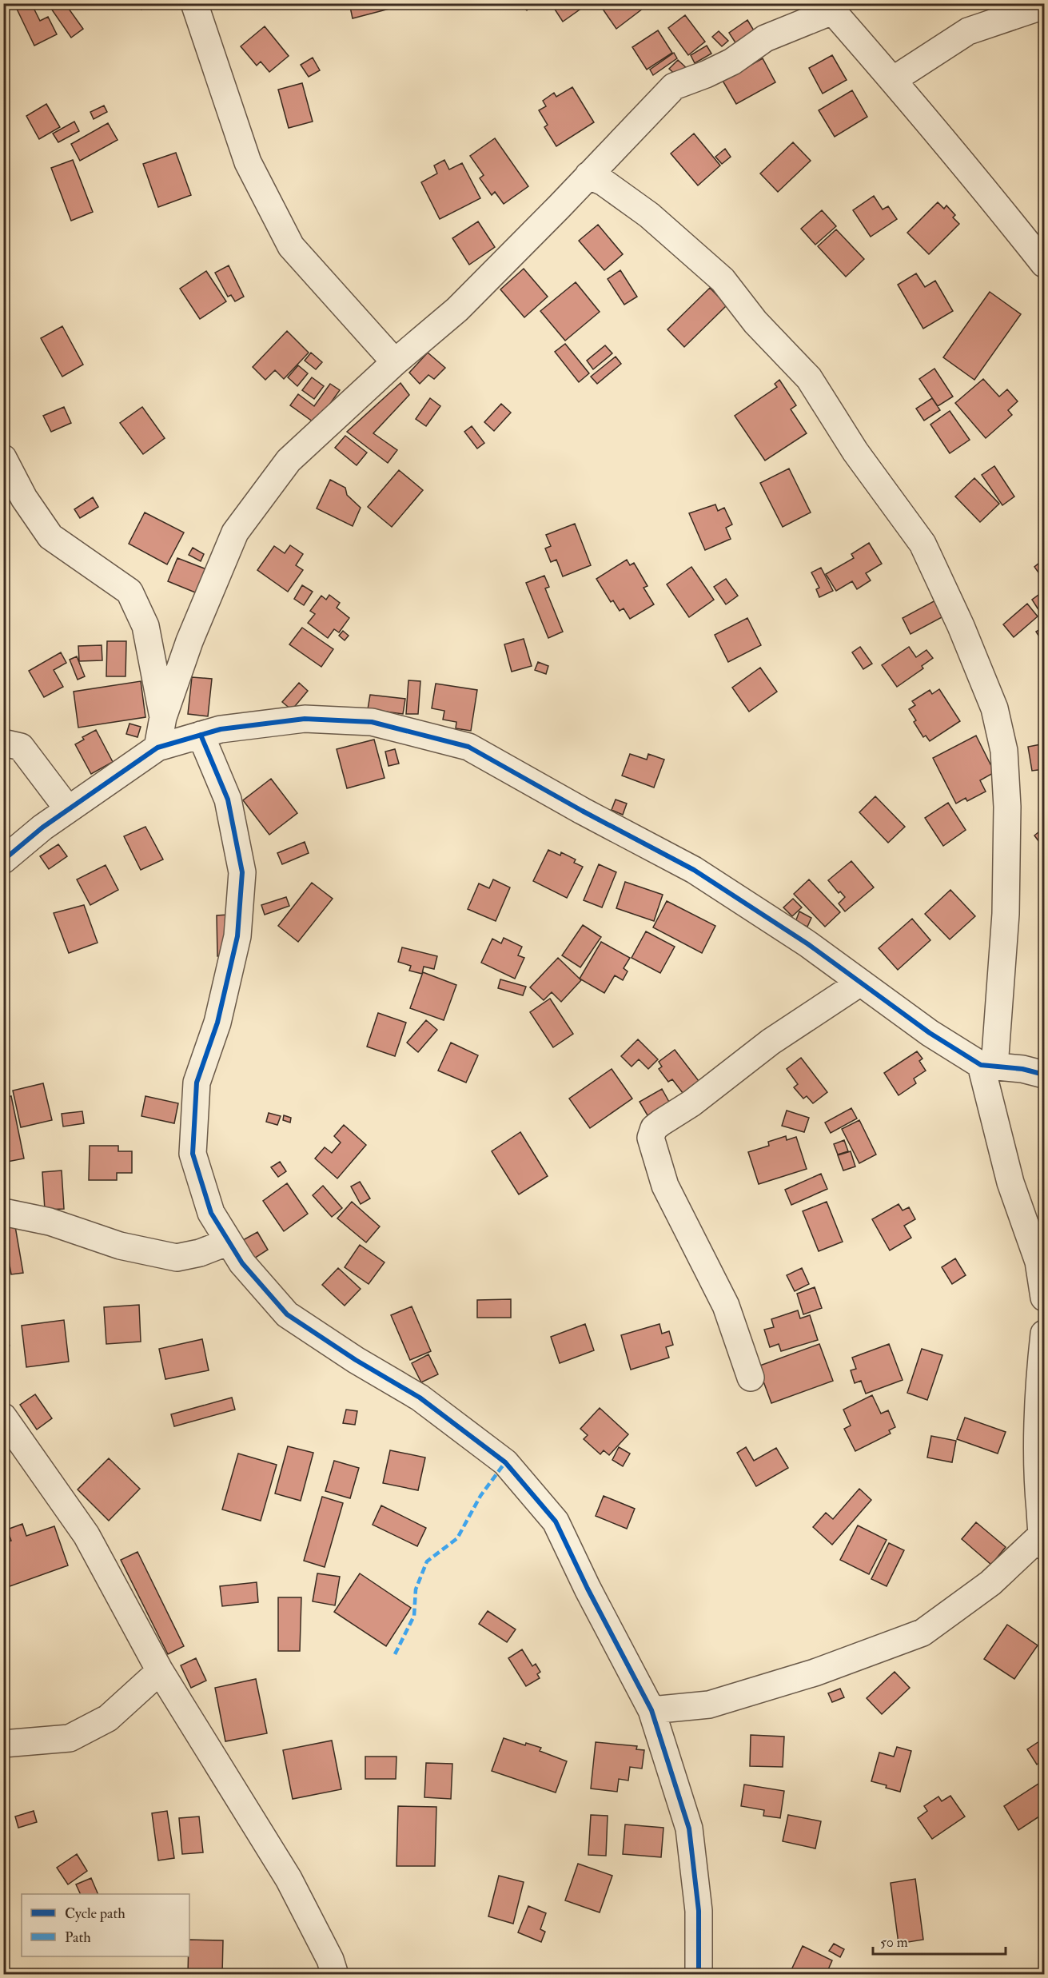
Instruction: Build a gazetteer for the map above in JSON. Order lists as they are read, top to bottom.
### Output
{
  "legend": ["Cycle path", "Path"],
  "scale_bar": "50 m"
}
